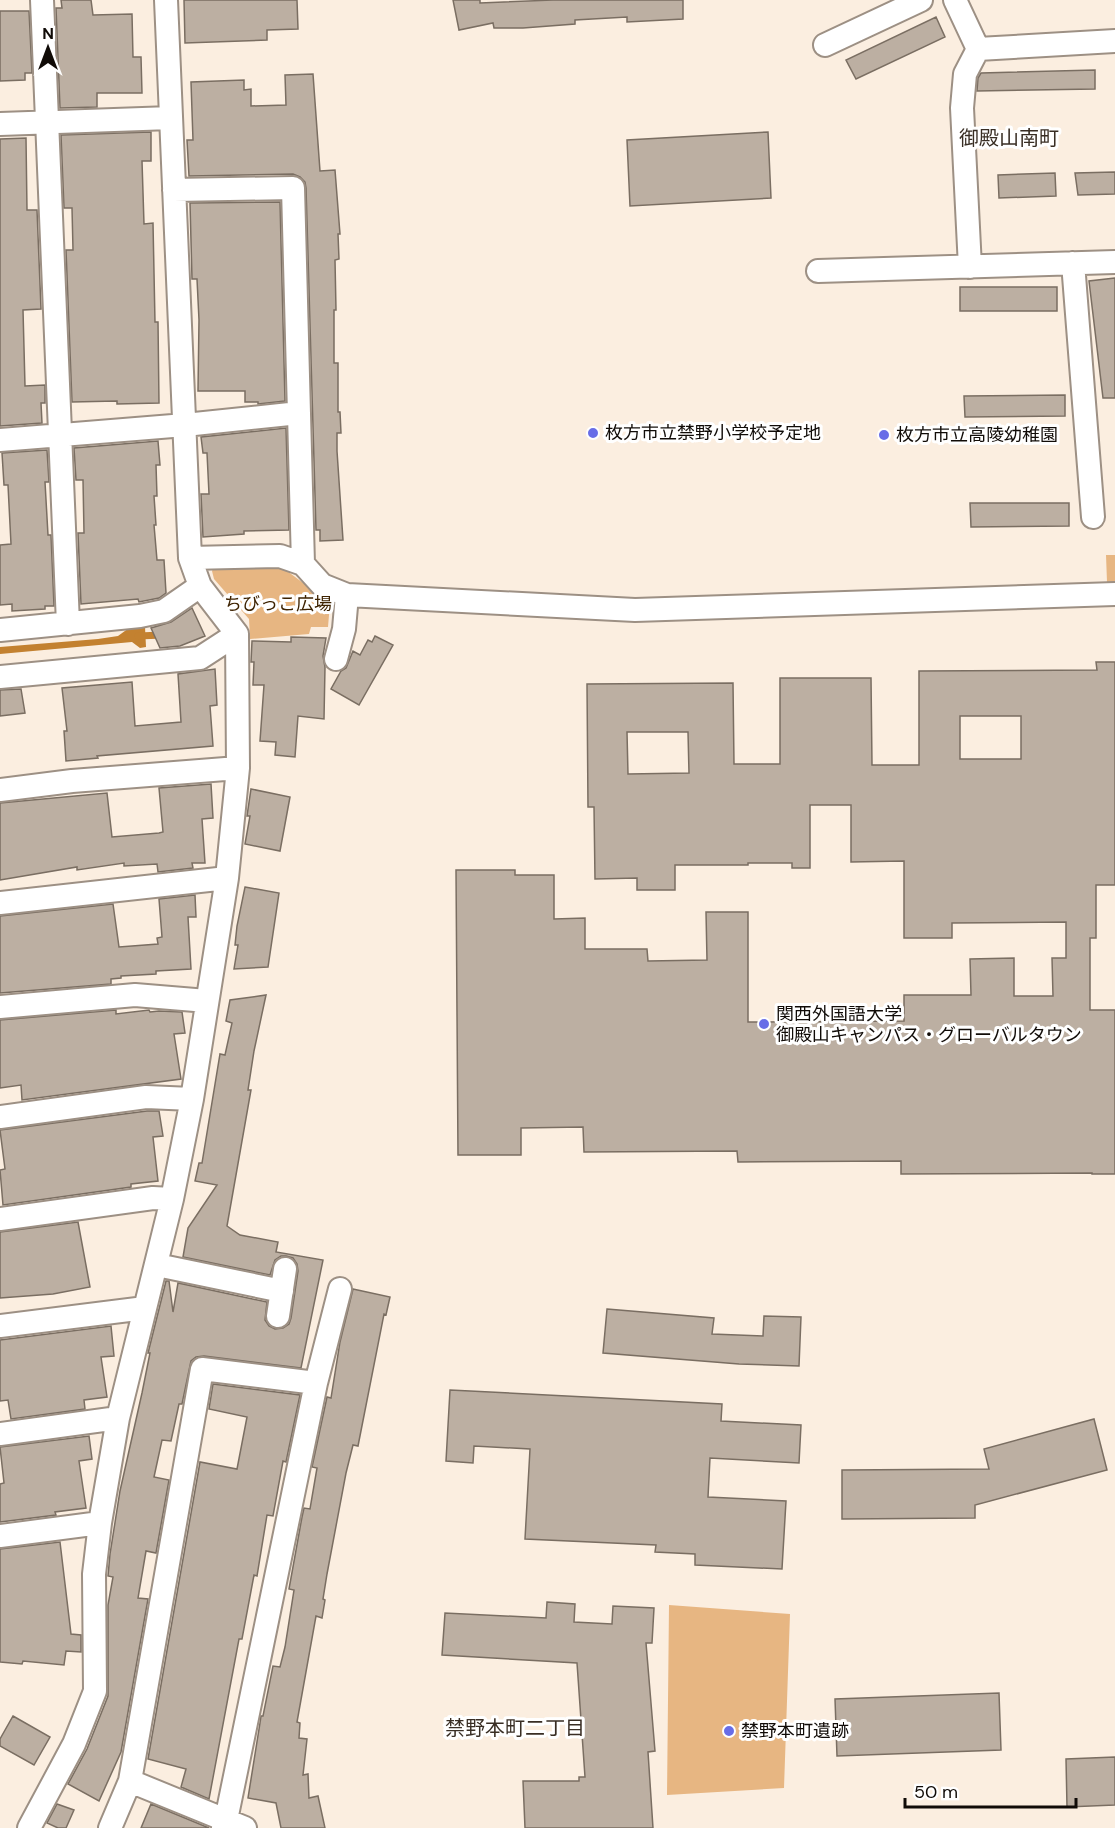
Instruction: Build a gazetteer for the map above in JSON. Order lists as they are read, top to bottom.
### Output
{
  "districts": ["御殿山南町", "禁野本町二丁目"],
  "parks": ["ちびっこ広場"],
  "places": [
    "枚方市立禁野小学校予定地",
    "枚方市立高陵幼稚園",
    "関西外国語大学 御殿山キャンパス・グローバルタウン",
    "禁野本町遺跡"
  ],
  "scale_bar": "50 m",
  "north": "top"
}
